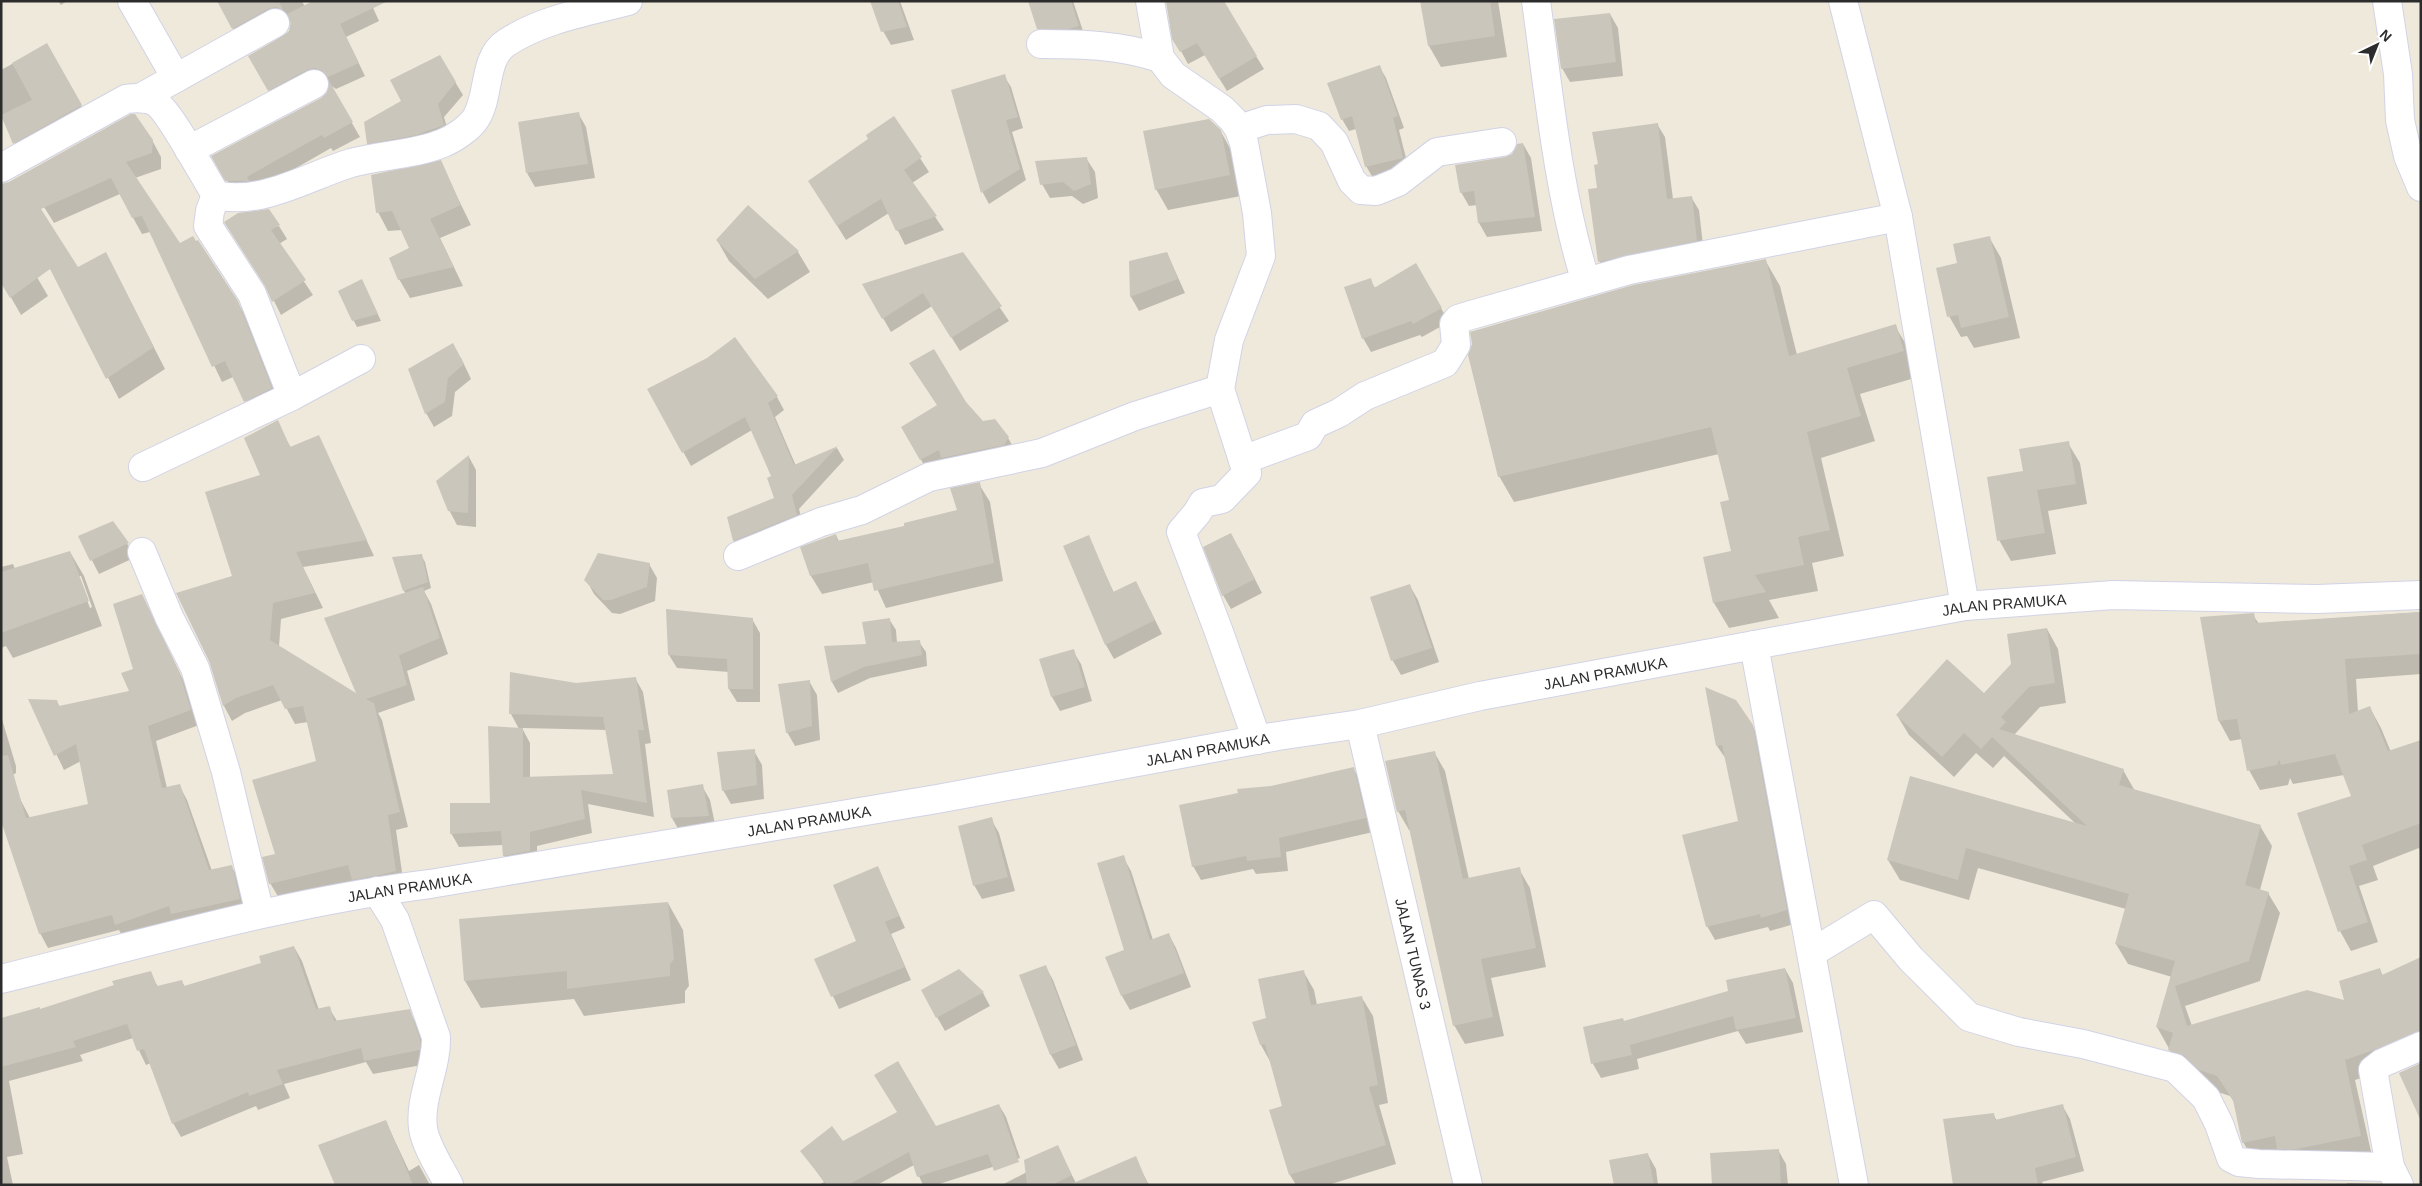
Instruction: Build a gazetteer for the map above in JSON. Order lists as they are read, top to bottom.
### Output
{
  "streets": {
    "street": ["JALAN PRAMUKA", "JALAN TUNAS 3"]
  },
  "crossings": [
    ["JALAN PRAMUKA", "JALAN TUNAS 3"]
  ],
  "north": "top right"
}
